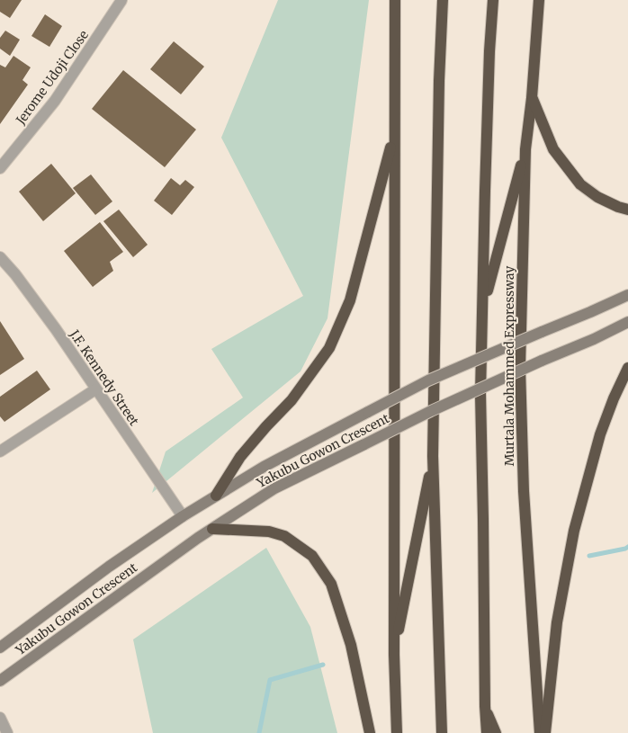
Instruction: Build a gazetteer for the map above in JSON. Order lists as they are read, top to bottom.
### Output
{
  "streets": {
    "highway": ["Murtala Mohammed Expressway"],
    "main road": ["Yakubu Gowon Crescent"],
    "street": ["Jerome Udoji Close", "J.F. Kennedy Street"]
  },
  "crossings": [
    ["J.F. Kennedy Street", "Yakubu Gowon Crescent"]
  ]
}
